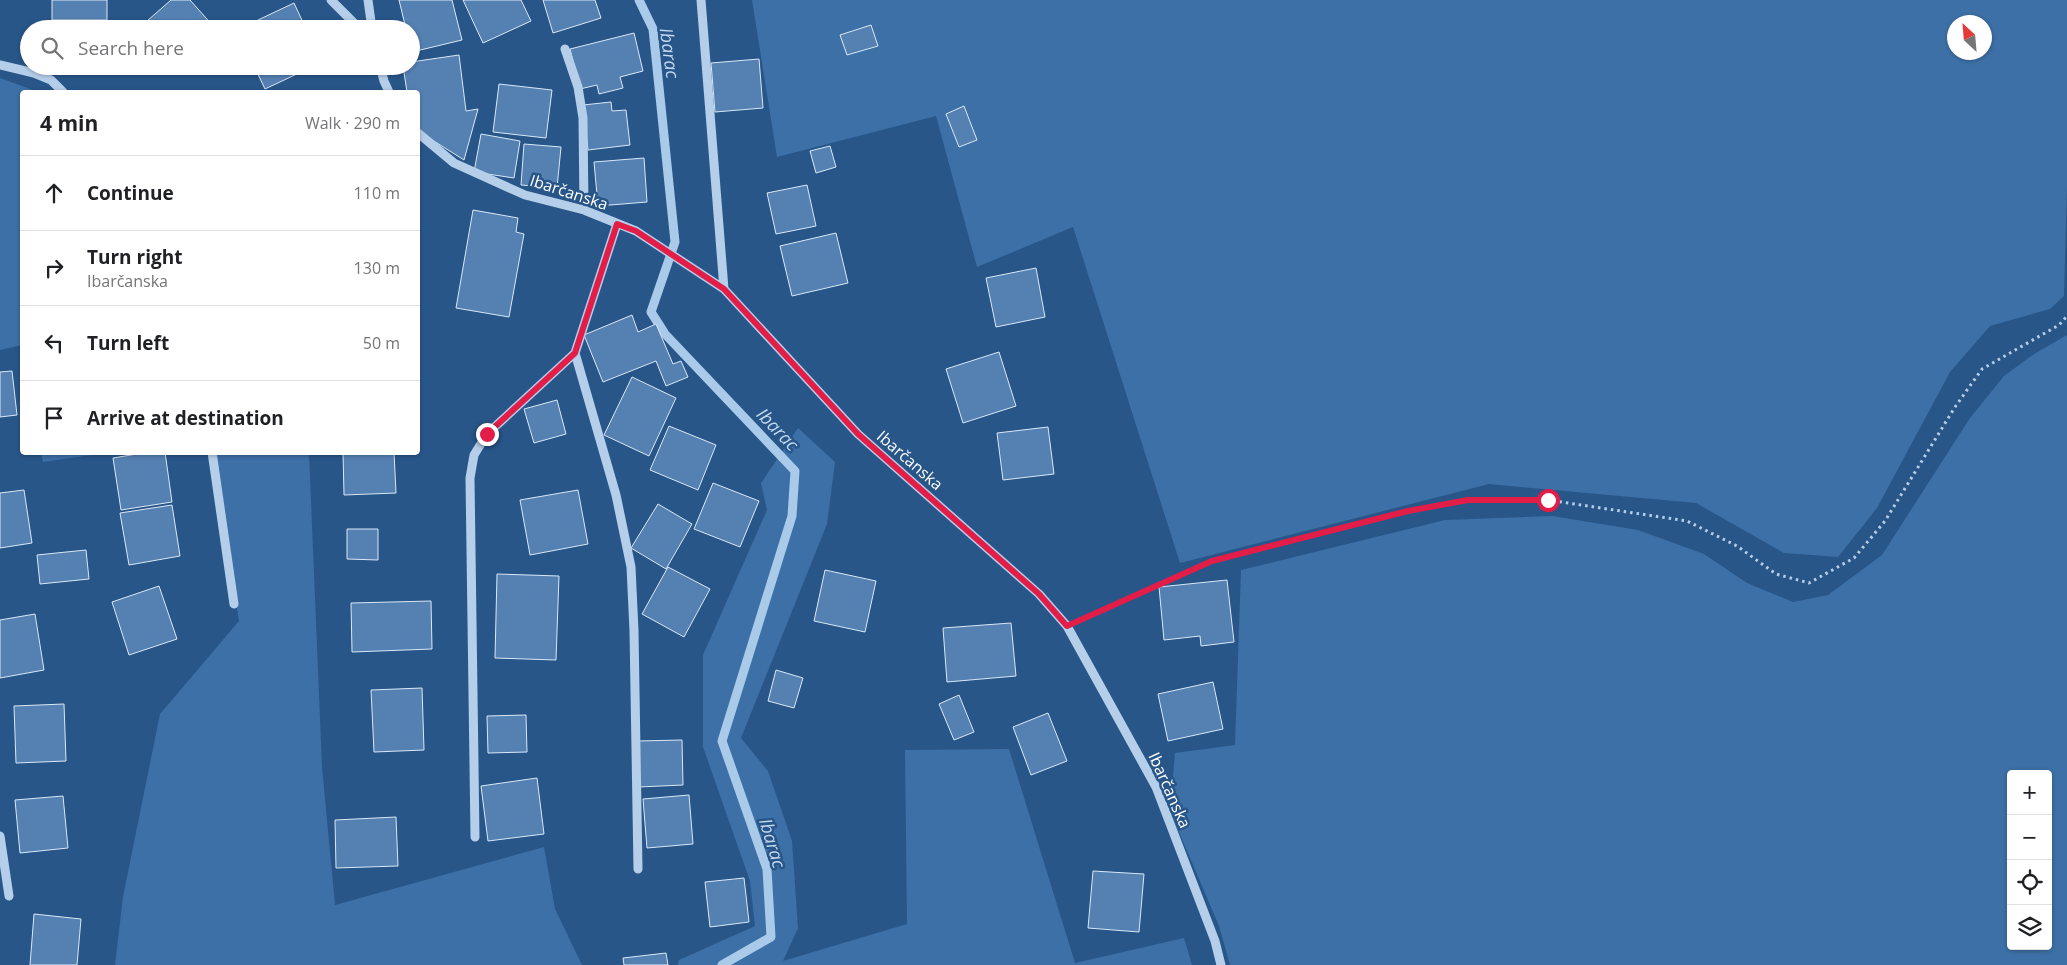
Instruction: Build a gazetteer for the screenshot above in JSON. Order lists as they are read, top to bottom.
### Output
{
  "streets": {
    "street": ["Ibarčanska"]
  },
  "water": ["Ibarac"],
  "north": "top left",
  "page": {
    "search": "Search here",
    "heading": ["4 min", "Walk · 290 m"],
    "list": [
      ["Continue", "110 m"],
      ["Turn right", "Ibarčanska", "130 m"],
      ["Turn left", "50 m"],
      "Arrive at destination"
    ],
    "map_buttons": ["+", "−"]
  }
}
